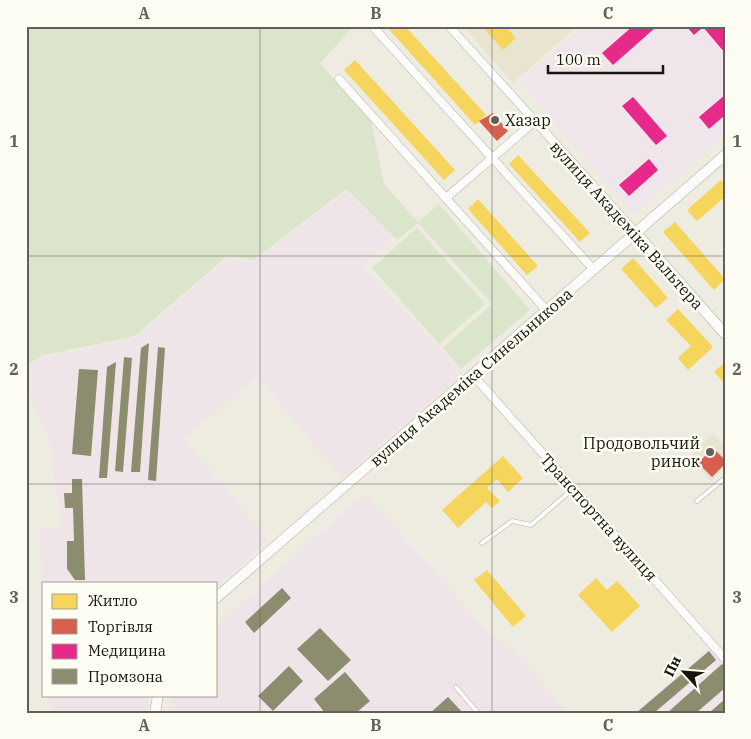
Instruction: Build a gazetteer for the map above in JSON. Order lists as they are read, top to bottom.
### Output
{
  "streets": {
    "street": ["вулиця Академіка Вальтера", "вулиця Академіка Синельникова", "Транспортна вулиця"]
  },
  "crossings": [
    ["вулиця Академіка Вальтера", "вулиця Академіка Синельникова"],
    ["вулиця Академіка Синельникова", "Транспортна вулиця"]
  ],
  "places": ["Хазар", "Продовольчий ринок"],
  "legend": [
    "Житло",
    "Торгівля",
    "Медицина",
    "Промзона"
  ],
  "scale_bar": "100 m",
  "north": "top left",
  "grid": {
    "columns": ["A", "B", "C"],
    "rows": ["1", "2", "3"]
  }
}
